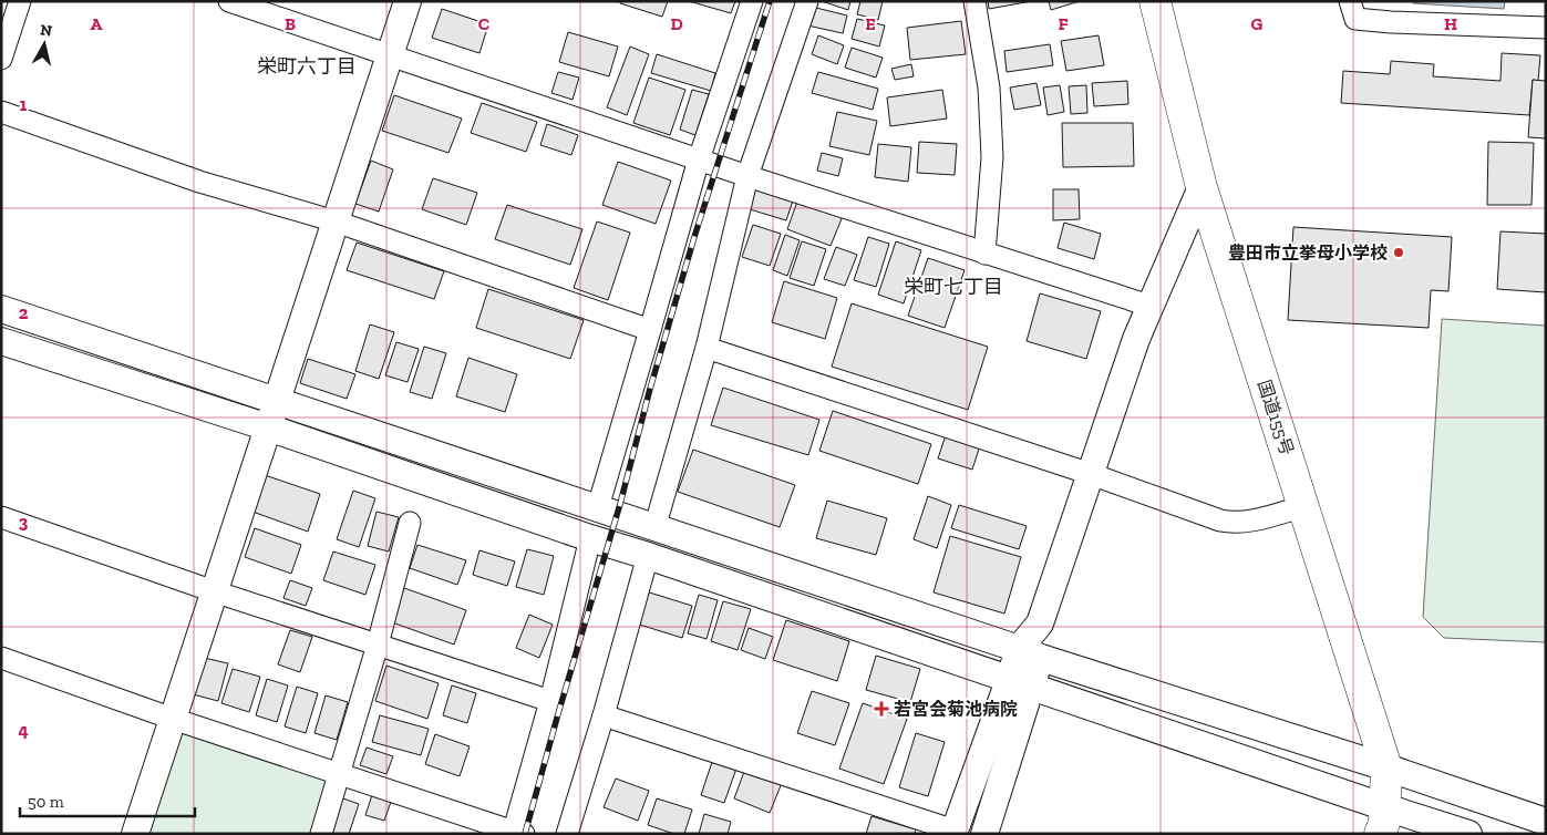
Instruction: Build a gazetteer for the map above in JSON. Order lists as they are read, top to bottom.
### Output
{
  "streets": {
    "highway": ["国道155号"]
  },
  "districts": ["栄町六丁目", "栄町七丁目"],
  "places": {
    "other": ["豊田市立挙母小学校"],
    "health": ["若宮会菊池病院"]
  },
  "scale_bar": "50 m",
  "north": "top",
  "grid": {
    "columns": [
      "A",
      "B",
      "C",
      "D",
      "E",
      "F",
      "G",
      "H"
    ],
    "rows": [
      "1",
      "2",
      "3",
      "4"
    ]
  }
}
